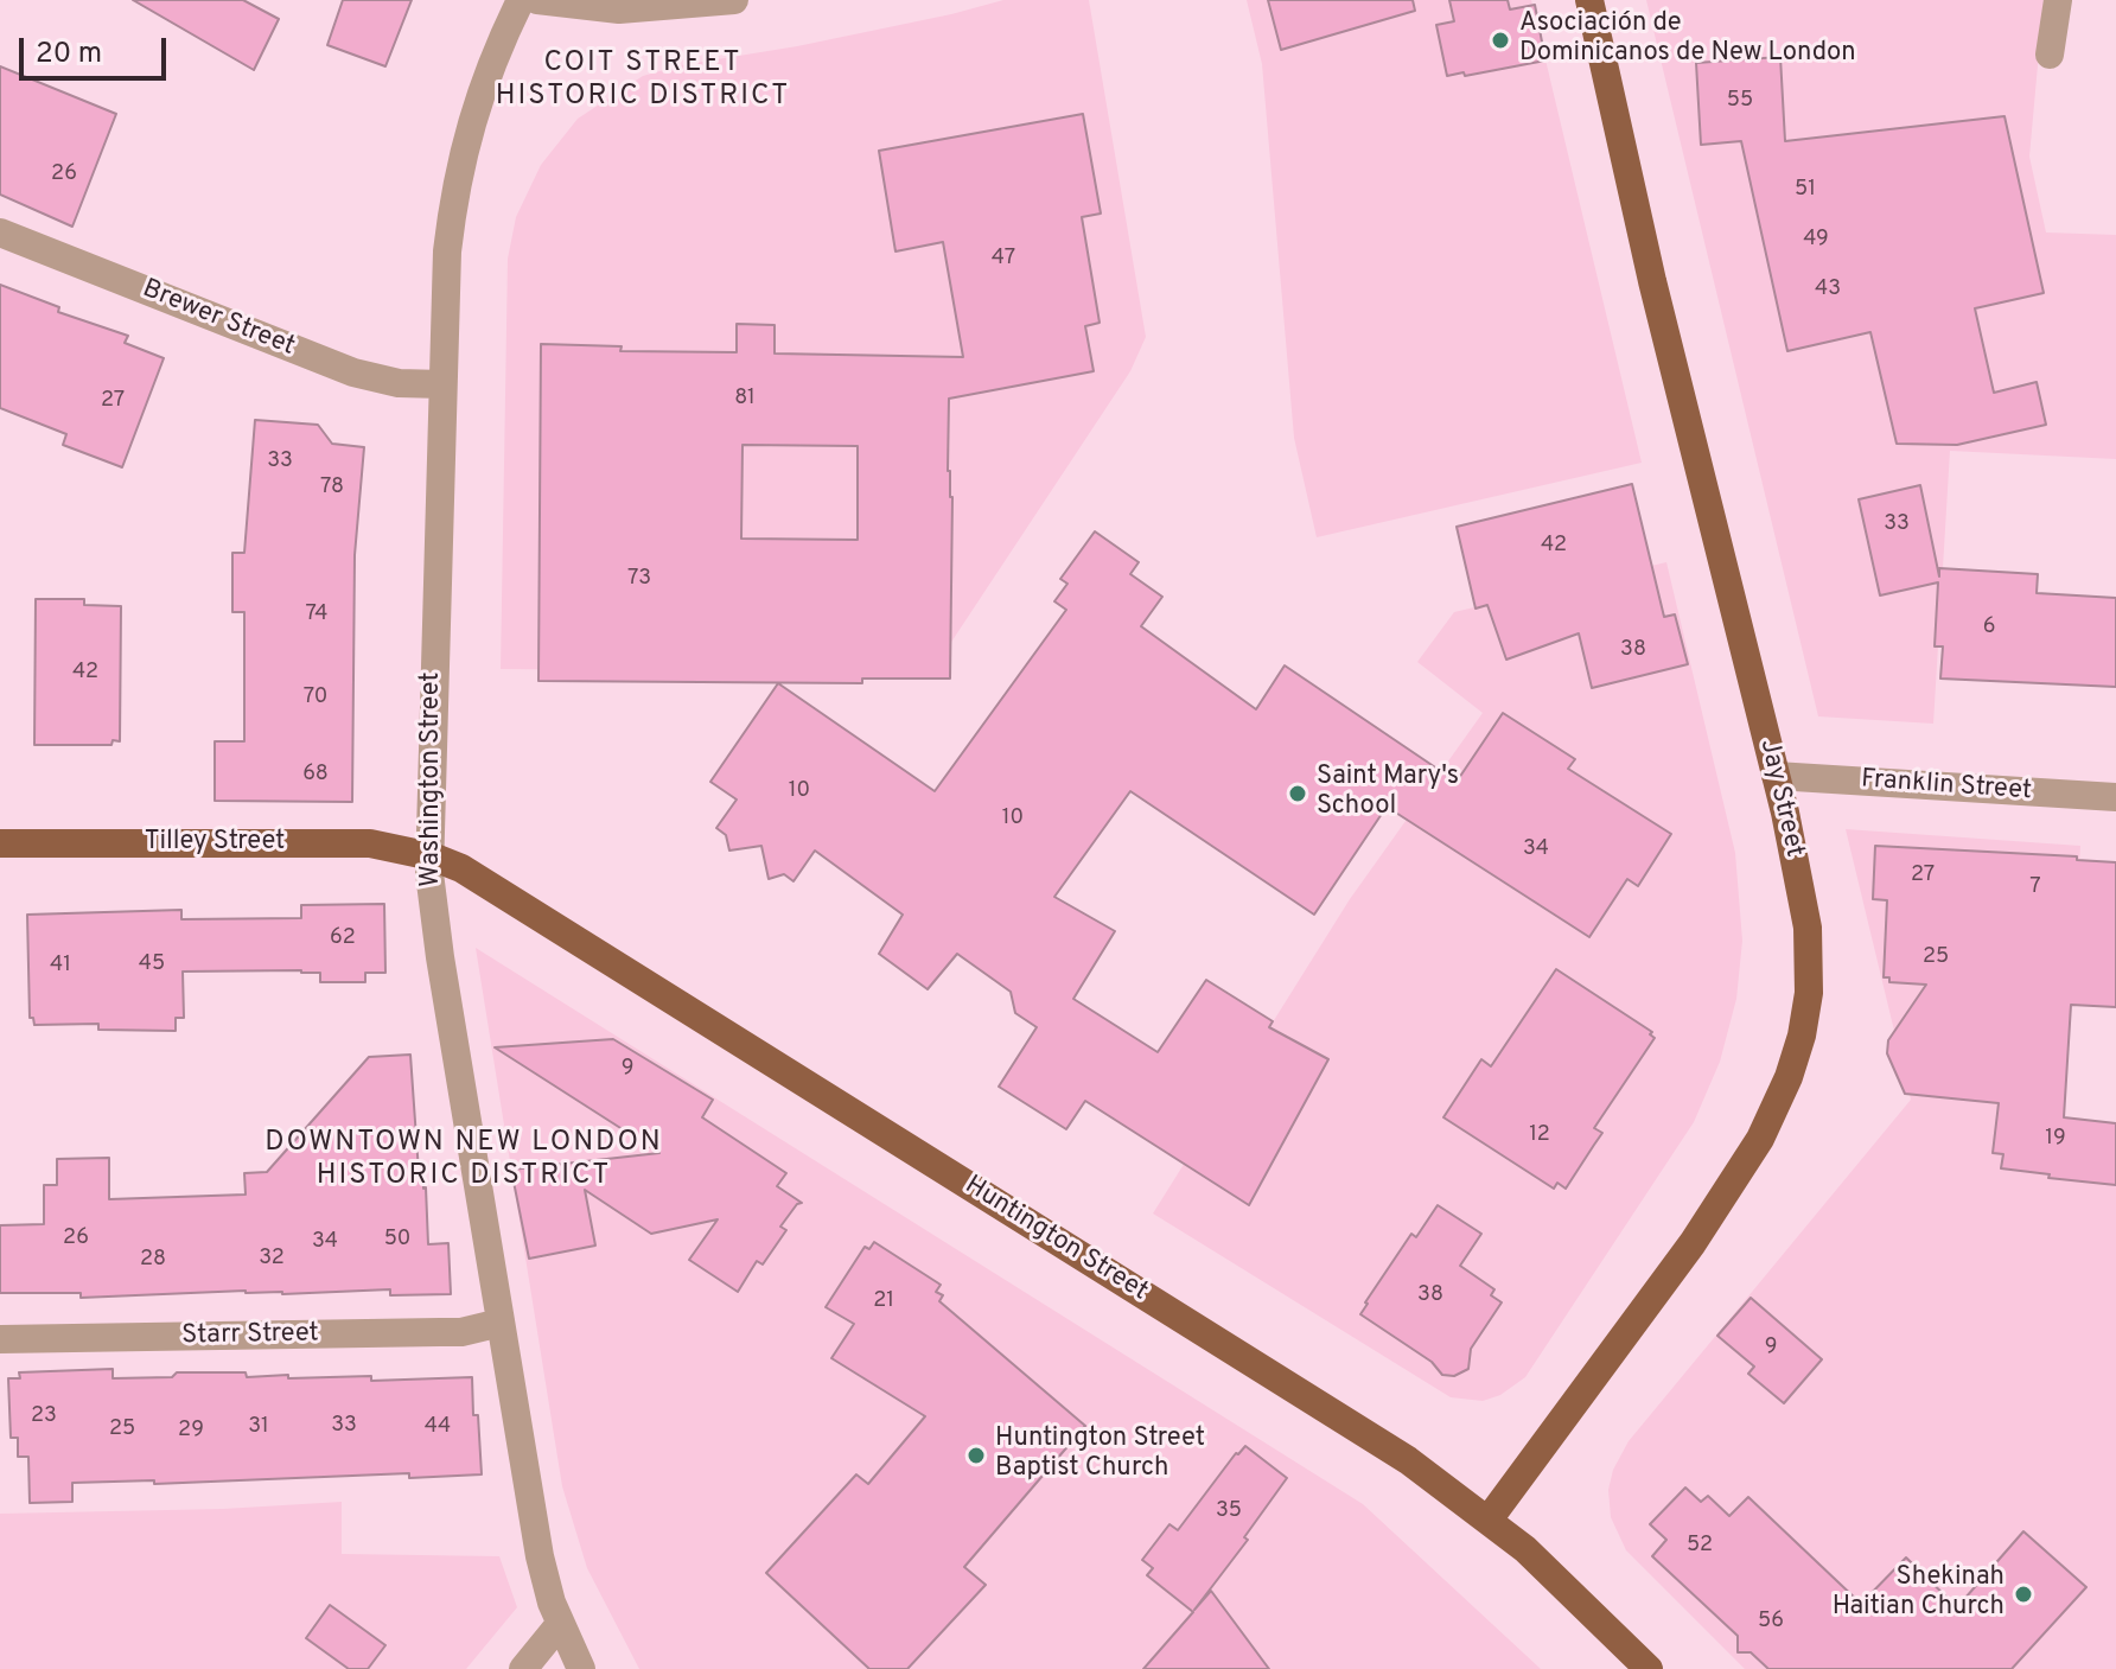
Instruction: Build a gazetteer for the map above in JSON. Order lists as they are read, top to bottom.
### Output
{
  "streets": {
    "main road": ["Jay Street", "Tilley Street", "Huntington Street"],
    "street": [
      "Brewer Street",
      "Washington Street",
      "Franklin Street",
      "Starr Street"
    ]
  },
  "crossings": [
    ["Brewer Street", "Washington Street"],
    ["Washington Street", "Tilley Street"],
    ["Washington Street", "Huntington Street"],
    ["Washington Street", "Starr Street"],
    ["Franklin Street", "Jay Street"],
    ["Jay Street", "Huntington Street"],
    ["Tilley Street", "Huntington Street"]
  ],
  "districts": ["COIT STREET HISTORIC DISTRICT", "DOWNTOWN NEW LONDON HISTORIC DISTRICT"],
  "places": [
    "Asociación de Dominicanos de New London",
    "Saint Mary's School",
    "Huntington Street Baptist Church",
    "Shekinah Haitian Church"
  ],
  "house_numbers": [
    "55",
    "26",
    "51",
    "49",
    "47",
    "43",
    "81",
    "27",
    "33",
    "78",
    "33",
    "42",
    "73",
    "74",
    "6",
    "38",
    "42",
    "70",
    "68",
    "10",
    "10",
    "34",
    "27",
    "7",
    "62",
    "25",
    "45",
    "41",
    "9",
    "12",
    "19",
    "26",
    "50",
    "34",
    "32",
    "28",
    "38",
    "21",
    "9",
    "23",
    "33",
    "31",
    "44",
    "25",
    "29",
    "35",
    "52",
    "56"
  ],
  "scale_bar": "20 m"
}
